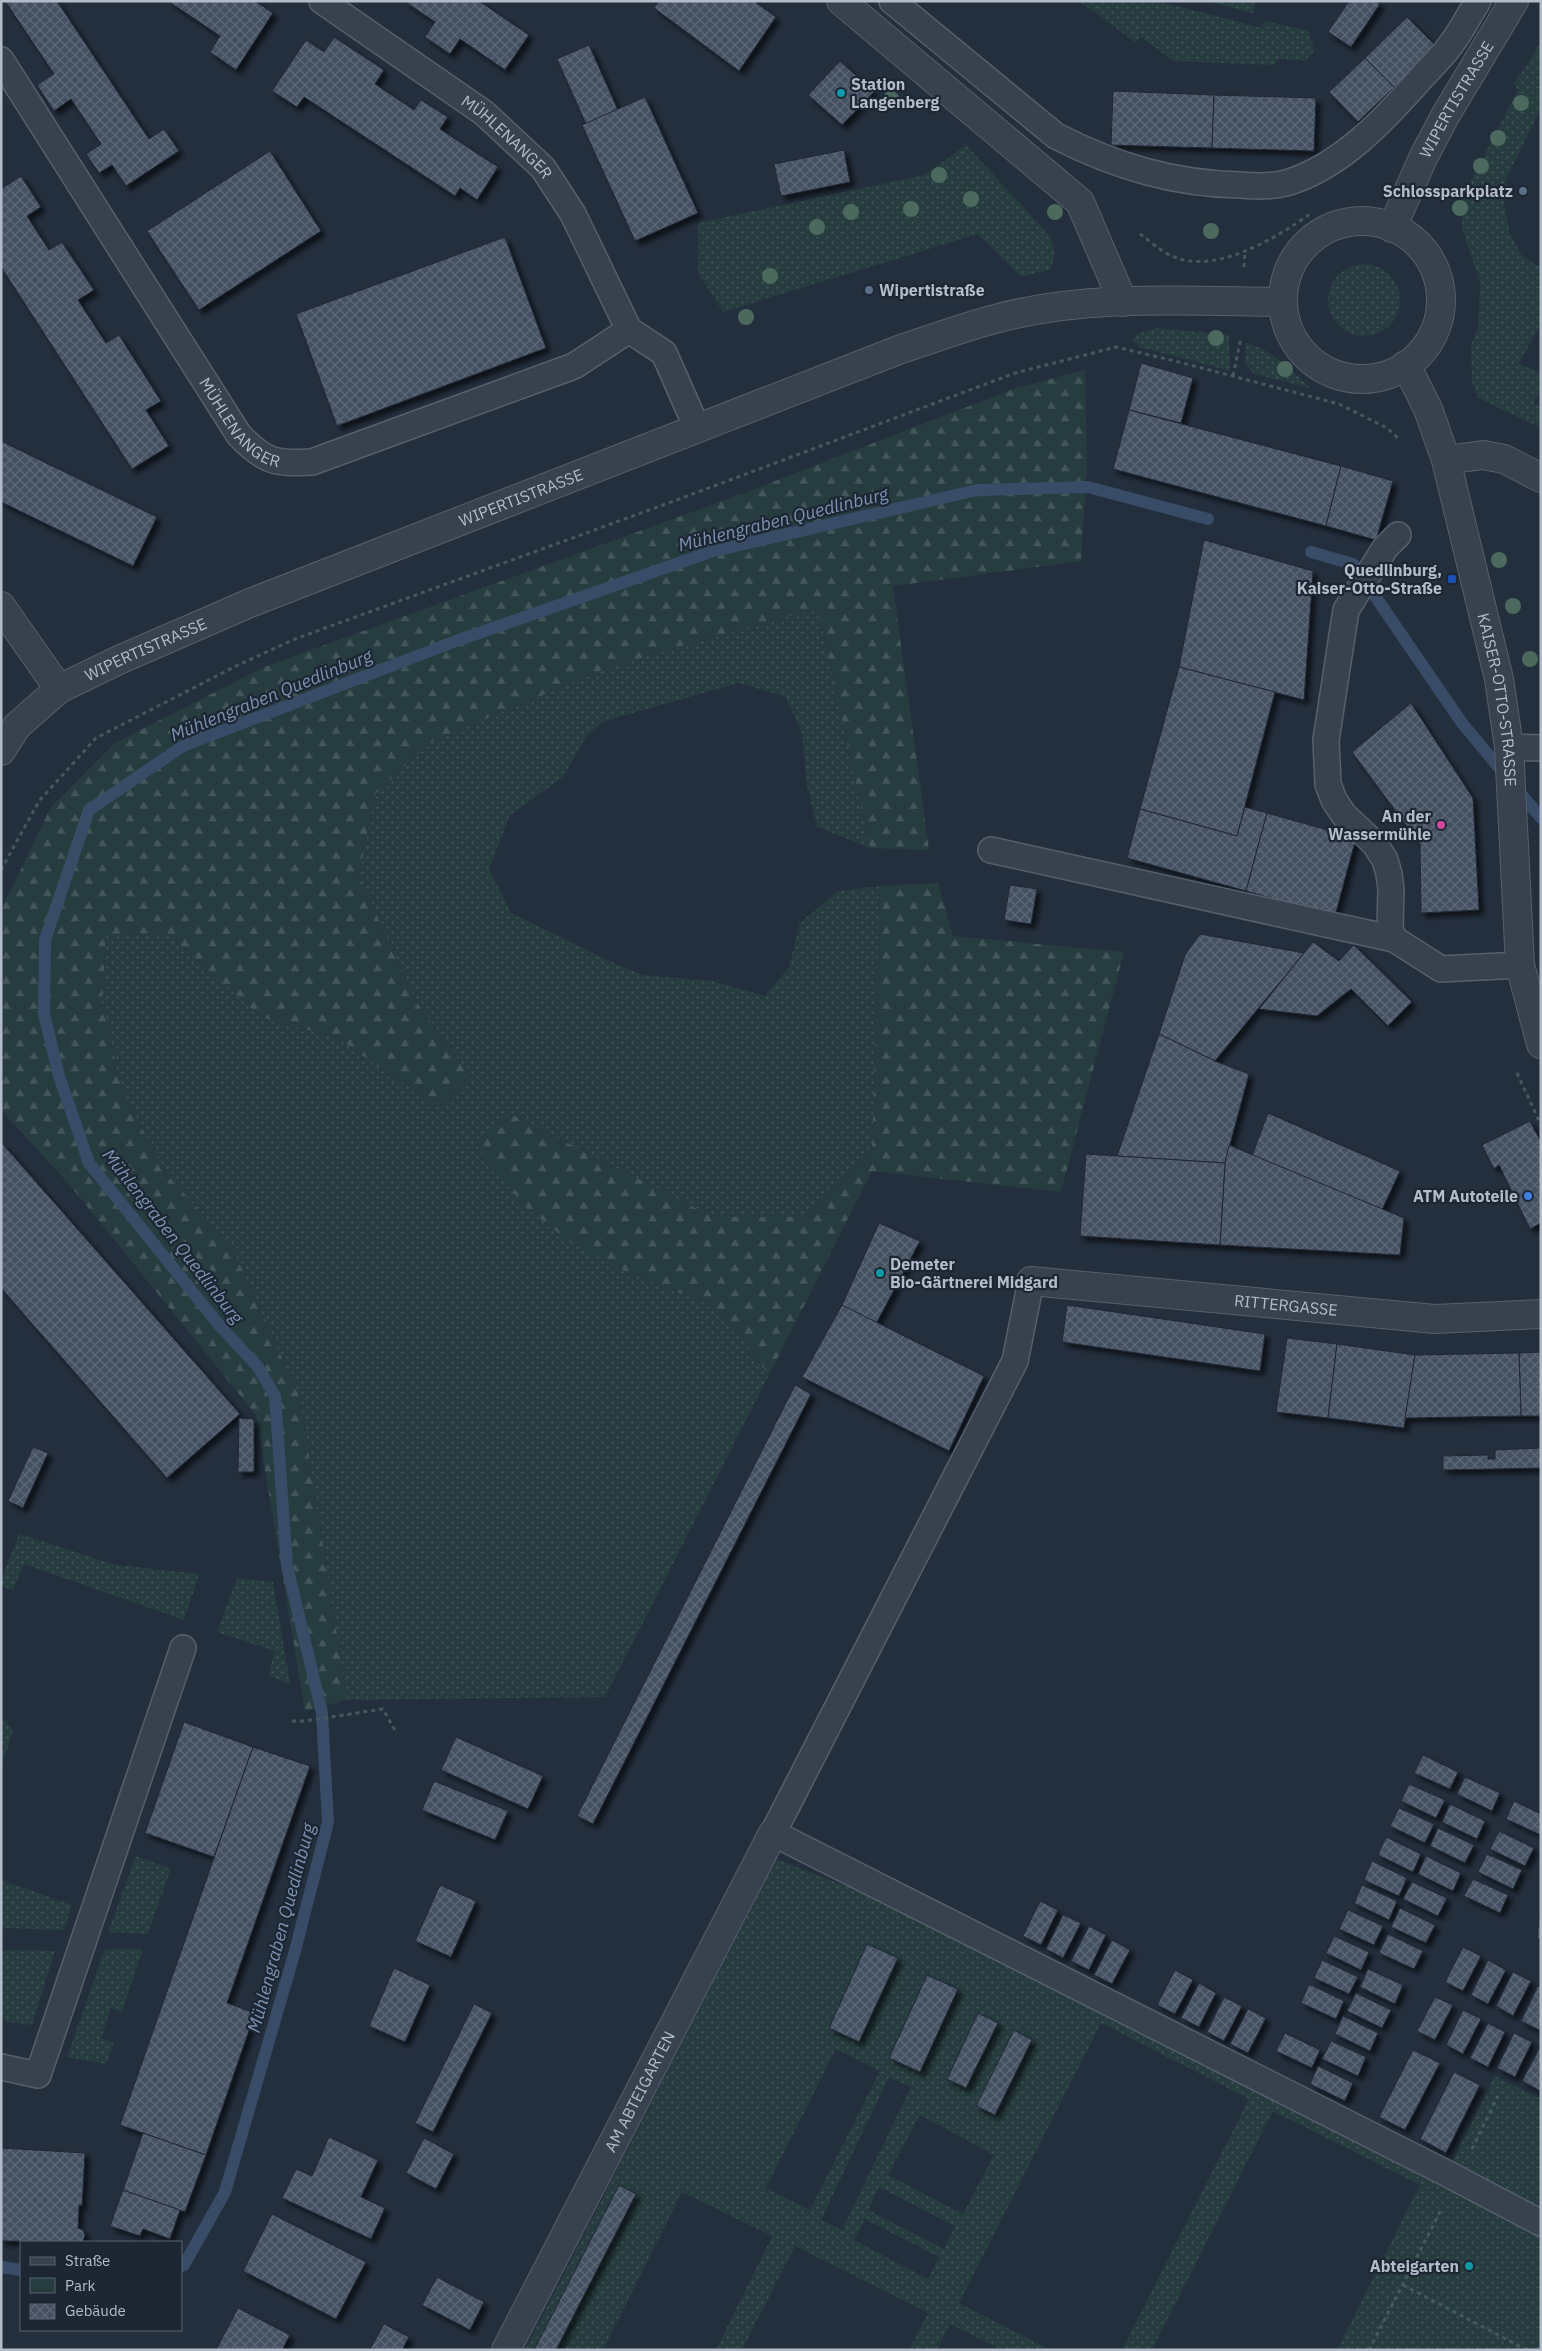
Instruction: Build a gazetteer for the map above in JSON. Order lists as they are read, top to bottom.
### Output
{
  "streets": {
    "street": [
      "WIPERTISTRASSE",
      "KAISER-OTTO-STRASSE",
      "RITTERGASSE",
      "AM ABTEIGARTEN"
    ],
    "lane": ["MÜHLENANGER"]
  },
  "crossings": [
    ["WIPERTISTRASSE", "KAISER-OTTO-STRASSE"]
  ],
  "water": ["Mühlengraben Quedlinburg"],
  "places": {
    "other": [
      "Station Langenberg",
      "Schlossparkplatz",
      "Wipertistraße",
      "An der Wassermühle",
      "ATM Autoteile",
      "Demeter Bio-Gärtnerei Midgard",
      "Abteigarten"
    ],
    "transit": ["Quedlinburg, Kaiser-Otto-Straße"]
  },
  "legend": ["Straße", "Park", "Gebäude"]
}
